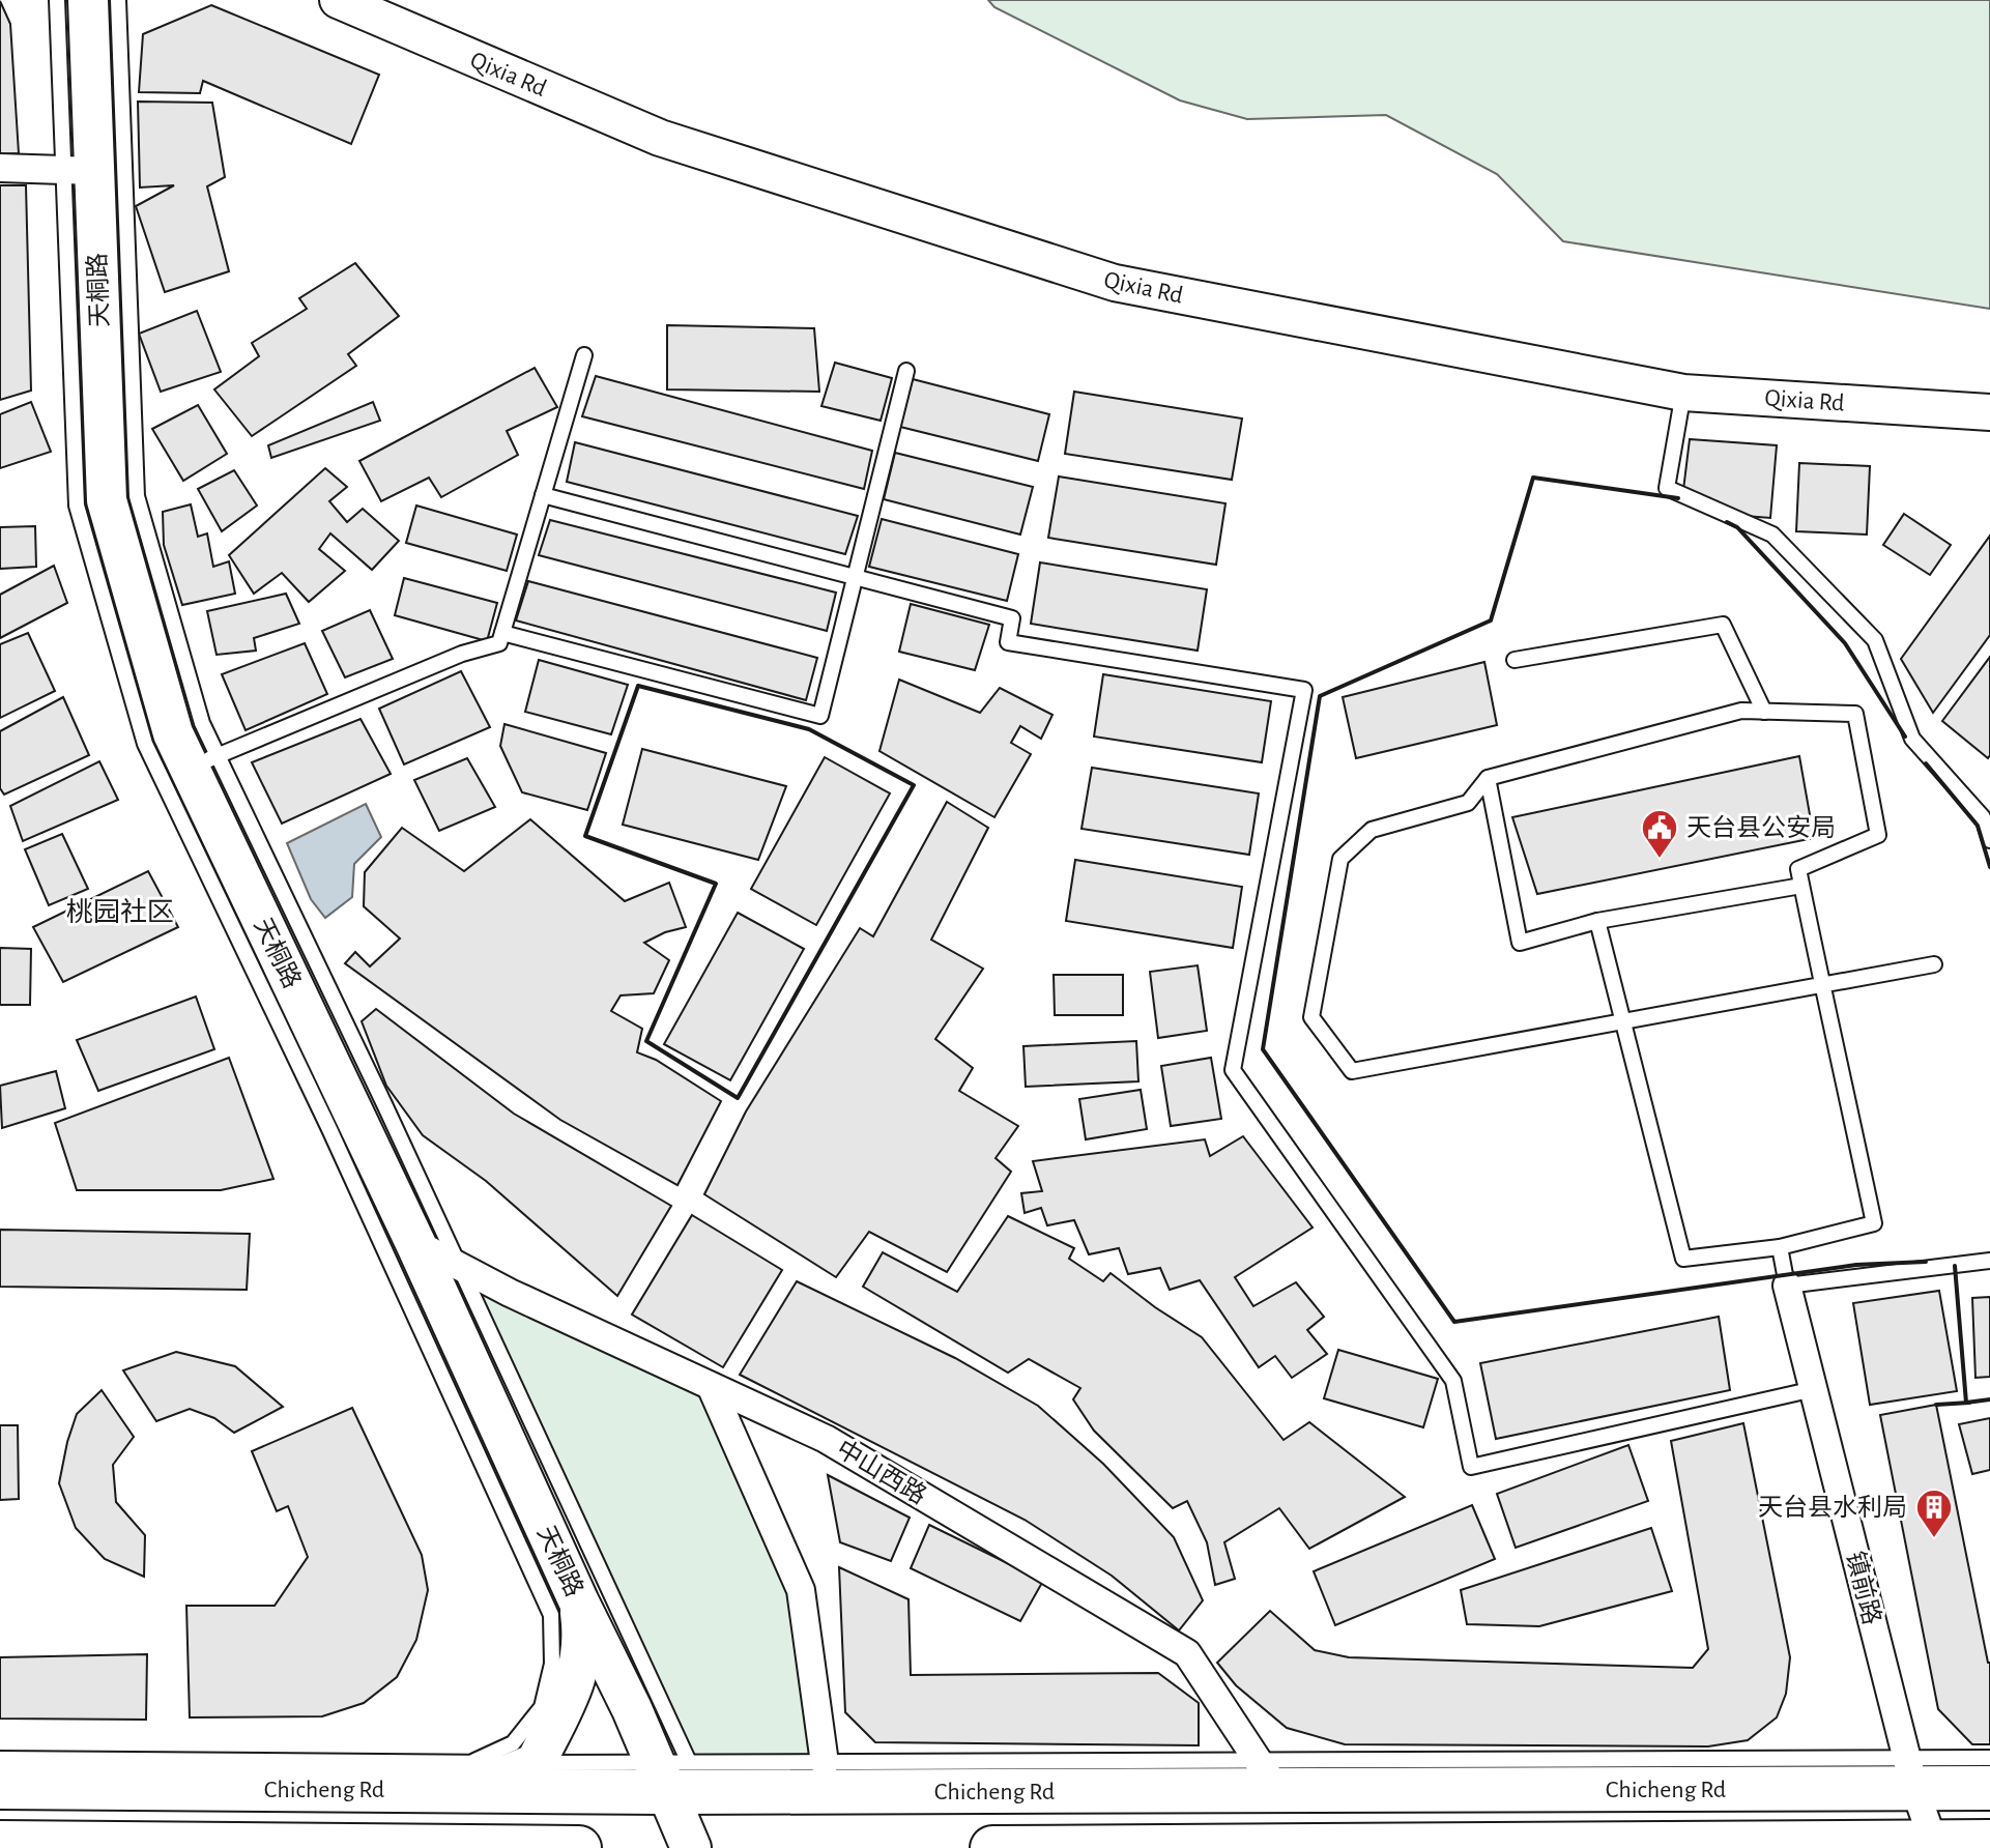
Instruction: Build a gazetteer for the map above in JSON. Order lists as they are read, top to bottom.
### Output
{
  "streets": {
    "main road": ["天桐路", "Chicheng Rd"],
    "street": ["Qixia Rd", "中山西路", "镇前路"]
  },
  "crossings": [
    ["天桐路", "中山西路"],
    ["天桐路", "Chicheng Rd"],
    ["中山西路", "Chicheng Rd"],
    ["镇前路", "Chicheng Rd"]
  ],
  "districts": ["桃园社区"],
  "places": {
    "public building": ["天台县公安局"],
    "building": ["天台县水利局"]
  }
}
